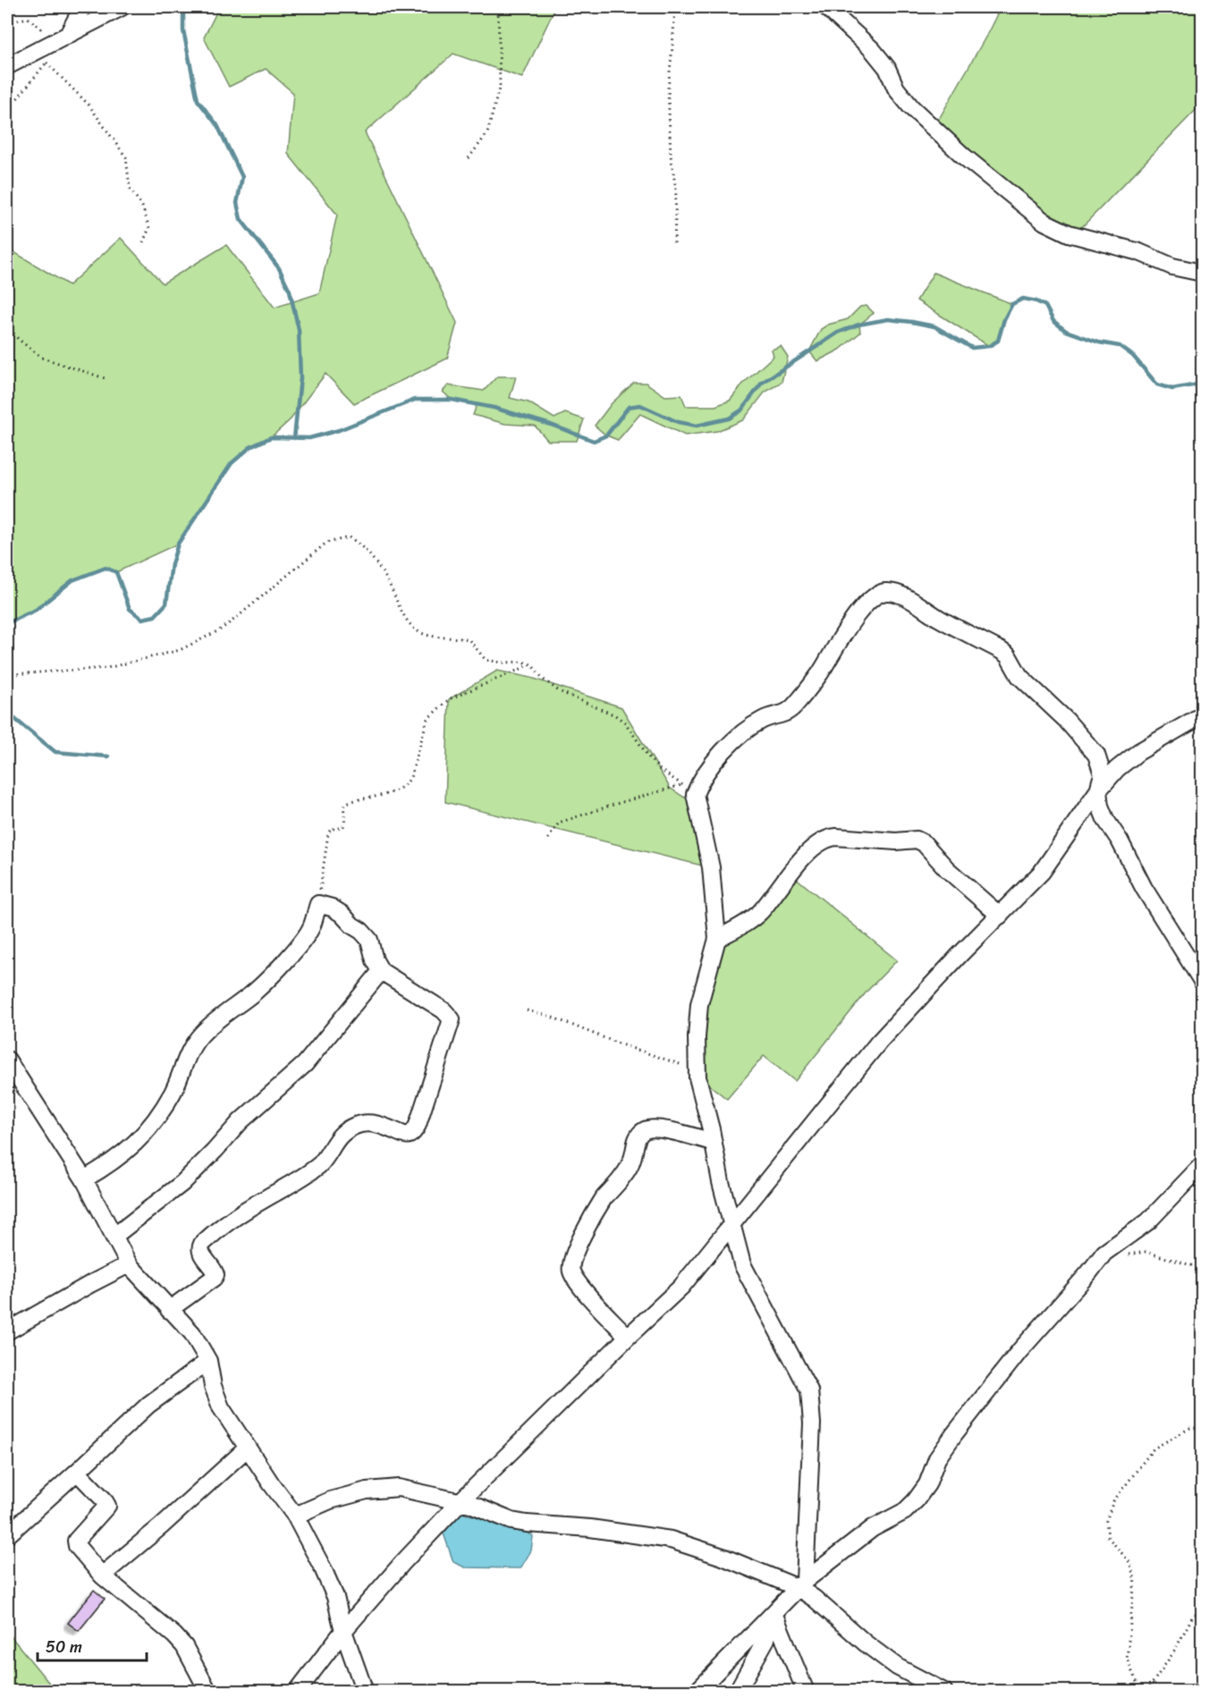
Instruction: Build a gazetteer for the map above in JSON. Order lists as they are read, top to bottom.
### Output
{
  "scale_bar": "50 m"
}
